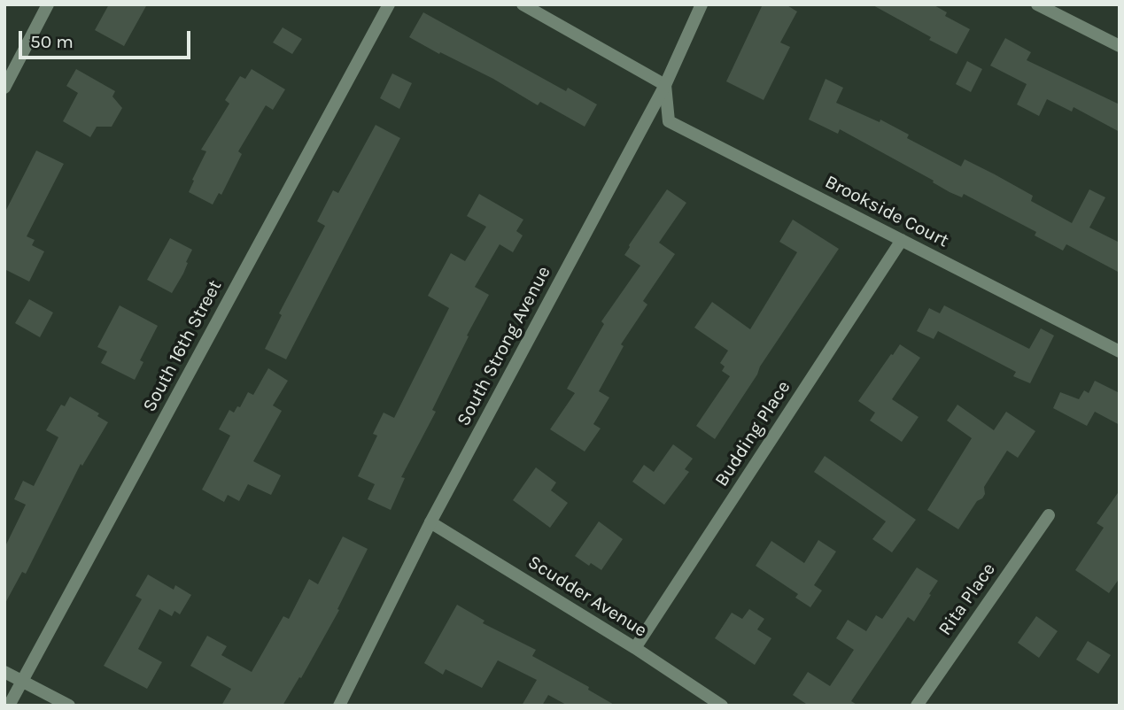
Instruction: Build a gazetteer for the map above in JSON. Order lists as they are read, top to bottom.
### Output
{
  "streets": {
    "street": [
      "Brookside Court",
      "South 16th Street",
      "South Strong Avenue",
      "Budding Place",
      "Scudder Avenue",
      "Rita Place"
    ]
  },
  "crossings": [
    ["Brookside Court", "South Strong Avenue"],
    ["Brookside Court", "Budding Place"],
    ["South Strong Avenue", "Scudder Avenue"],
    ["Budding Place", "Scudder Avenue"]
  ],
  "scale_bar": "50 m"
}
